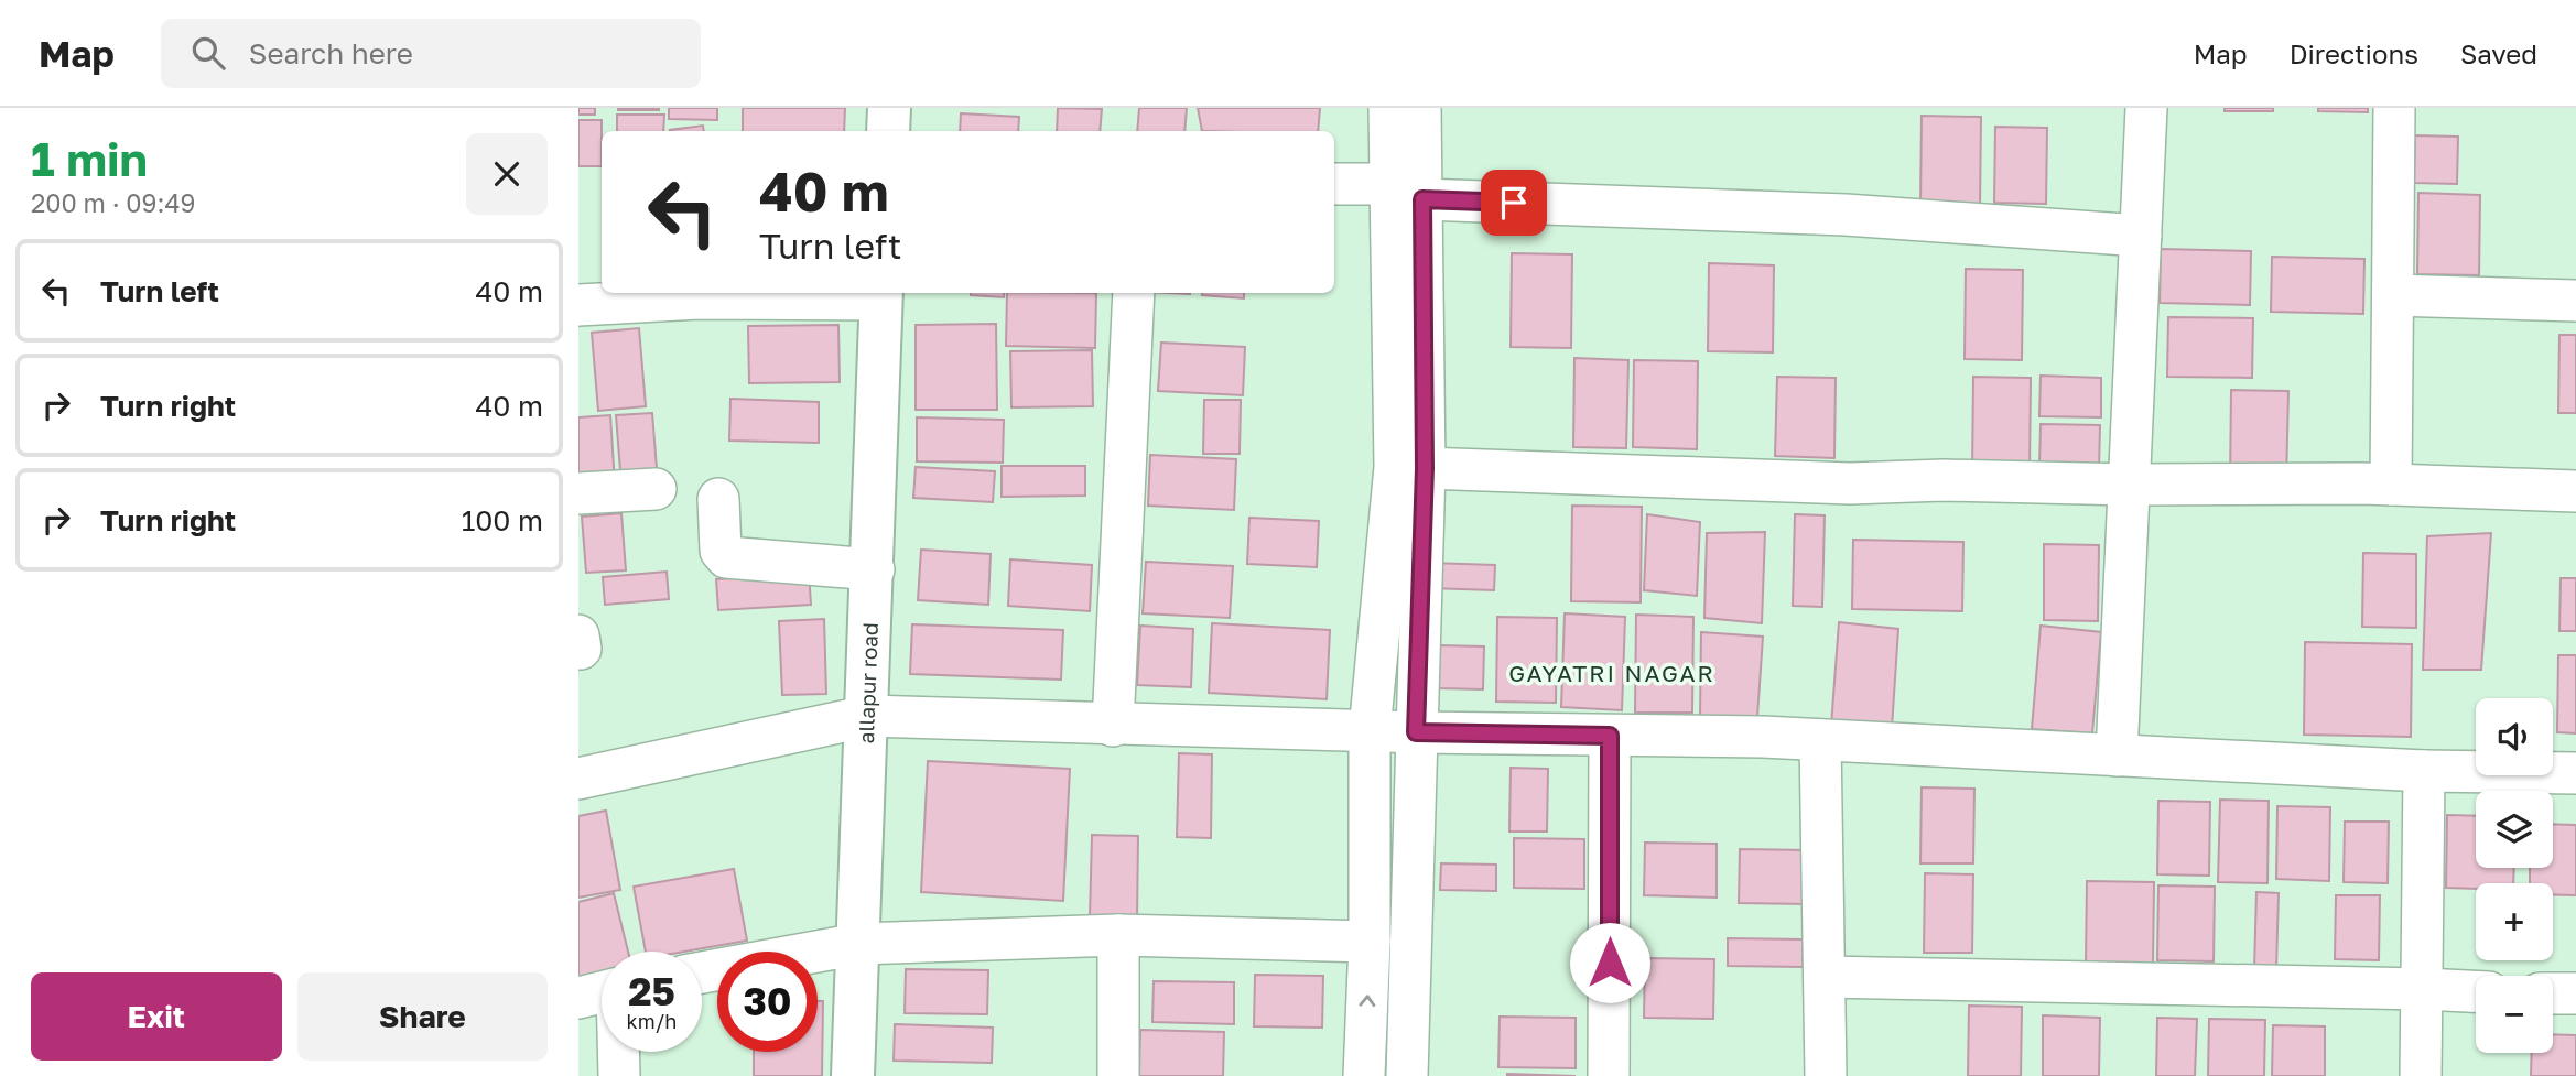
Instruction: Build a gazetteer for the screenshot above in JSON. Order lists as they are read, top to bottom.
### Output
{
  "streets": {
    "main road": ["allapur road"]
  },
  "districts": ["GAYATRI NAGAR"],
  "page": {
    "header": "Map",
    "search": "Search here",
    "nav": ["Map", "Directions", "Saved"],
    "heading": ["1 min", "200 m · 09:49"],
    "turn": ["40 m", "Turn left"],
    "list": [
      {
        "name": "Turn left",
        "value": "40 m"
      },
      {
        "name": "Turn right",
        "value": "40 m"
      },
      {
        "name": "Turn right",
        "value": "100 m"
      }
    ],
    "map_buttons": ["+", "−"],
    "speed": "25 km/h",
    "limit": "30",
    "buttons": ["Exit", "Share"]
  }
}
